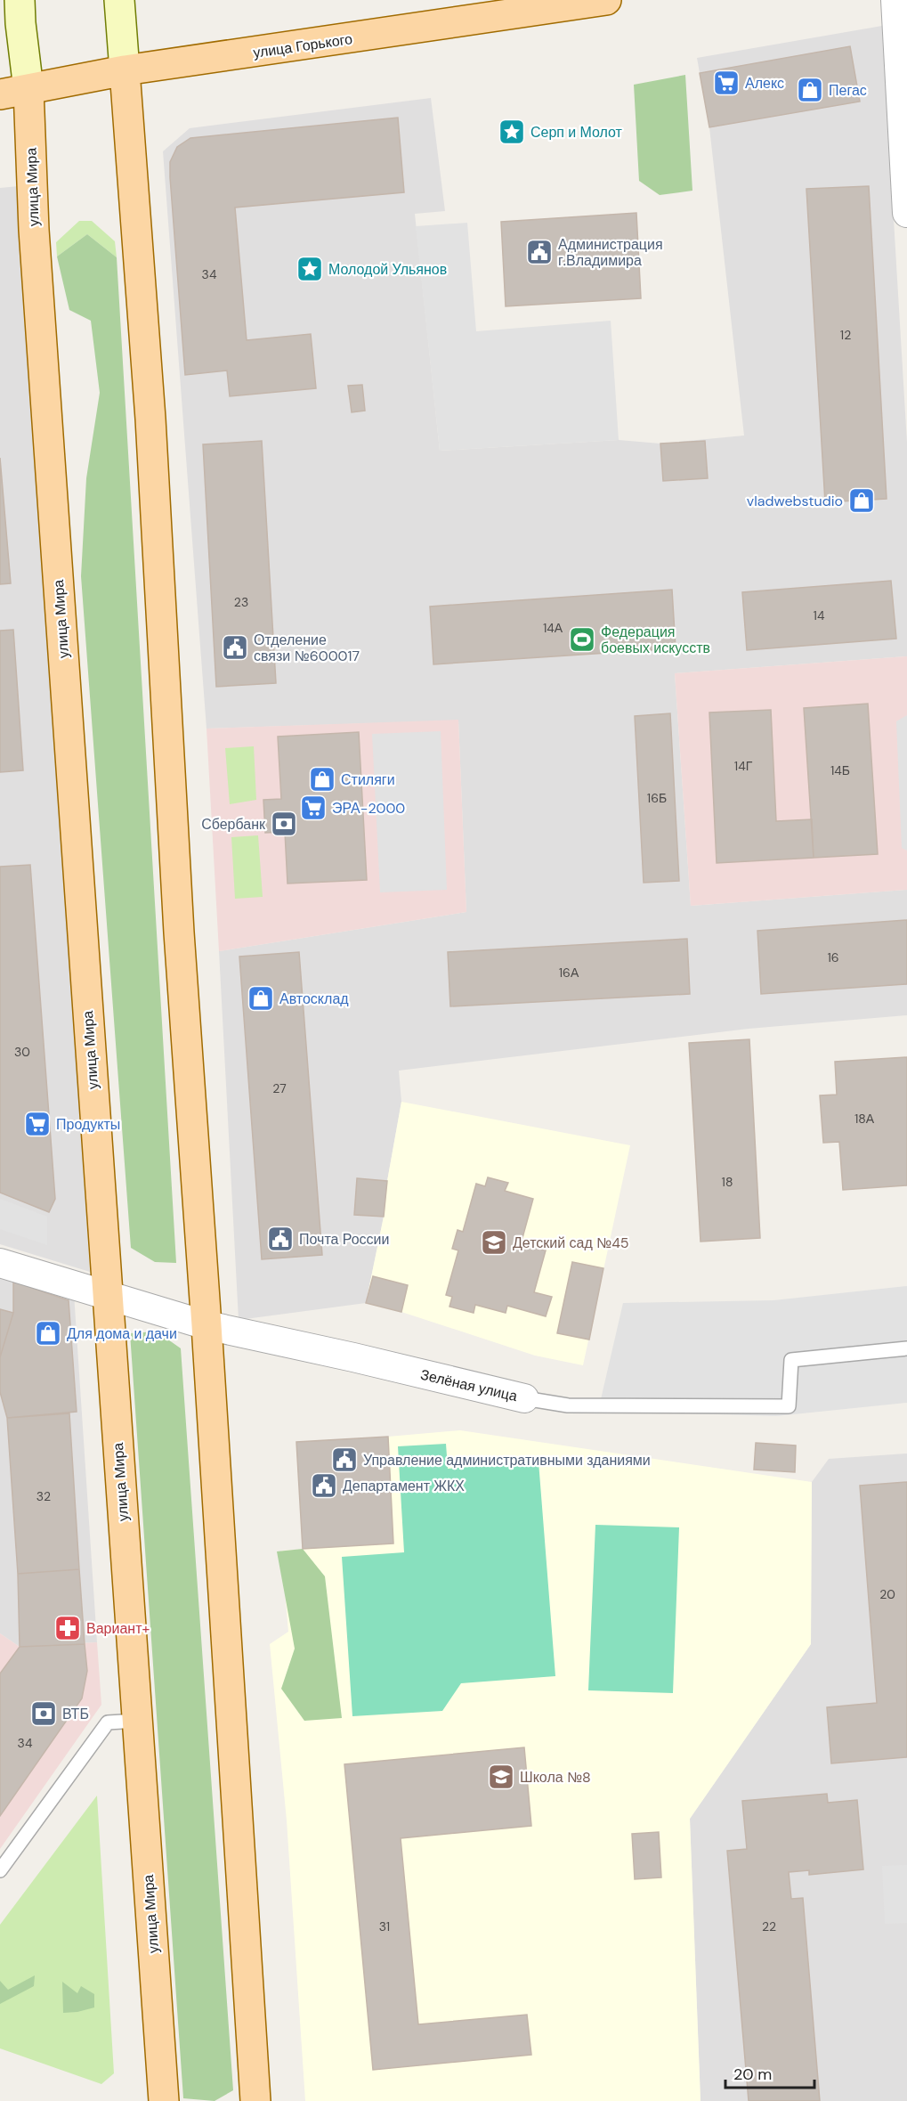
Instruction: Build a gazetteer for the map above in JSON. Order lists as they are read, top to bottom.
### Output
{
  "streets": {
    "main road": ["улица Горького", "улица Мира"],
    "street": ["Зелёная улица"]
  },
  "crossings": [
    ["улица Горького", "улица Мира"],
    ["улица Мира", "Зелёная улица"]
  ],
  "places": {
    "supermarket": ["Алекс", "ЭРА-2000", "Продукты"],
    "shop": [
      "Пегас",
      "vladwebstudio",
      "Стиляги",
      "Автосклад",
      "Для дома и дачи"
    ],
    "place": ["Серп и Молот", "Молодой Ульянов"],
    "public building": [
      "Администрация г.Владимира",
      "Отделение связи №600017",
      "Почта России",
      "Управление административными зданиями",
      "Департамент ЖКХ"
    ],
    "sports": ["Федерация боевых искусств"],
    "bank": ["Сбербанк", "ВТБ"],
    "school or university": ["Детский сад №45", "Школа №8"],
    "pharmacy": ["Вариант+"]
  },
  "house_numbers": [
    "34",
    "12",
    "23",
    "14",
    "14А",
    "14Г",
    "14Б",
    "16Б",
    "16",
    "16А",
    "30",
    "27",
    "18А",
    "18",
    "32",
    "20",
    "34",
    "31",
    "22"
  ],
  "scale_bar": "20 m"
}
